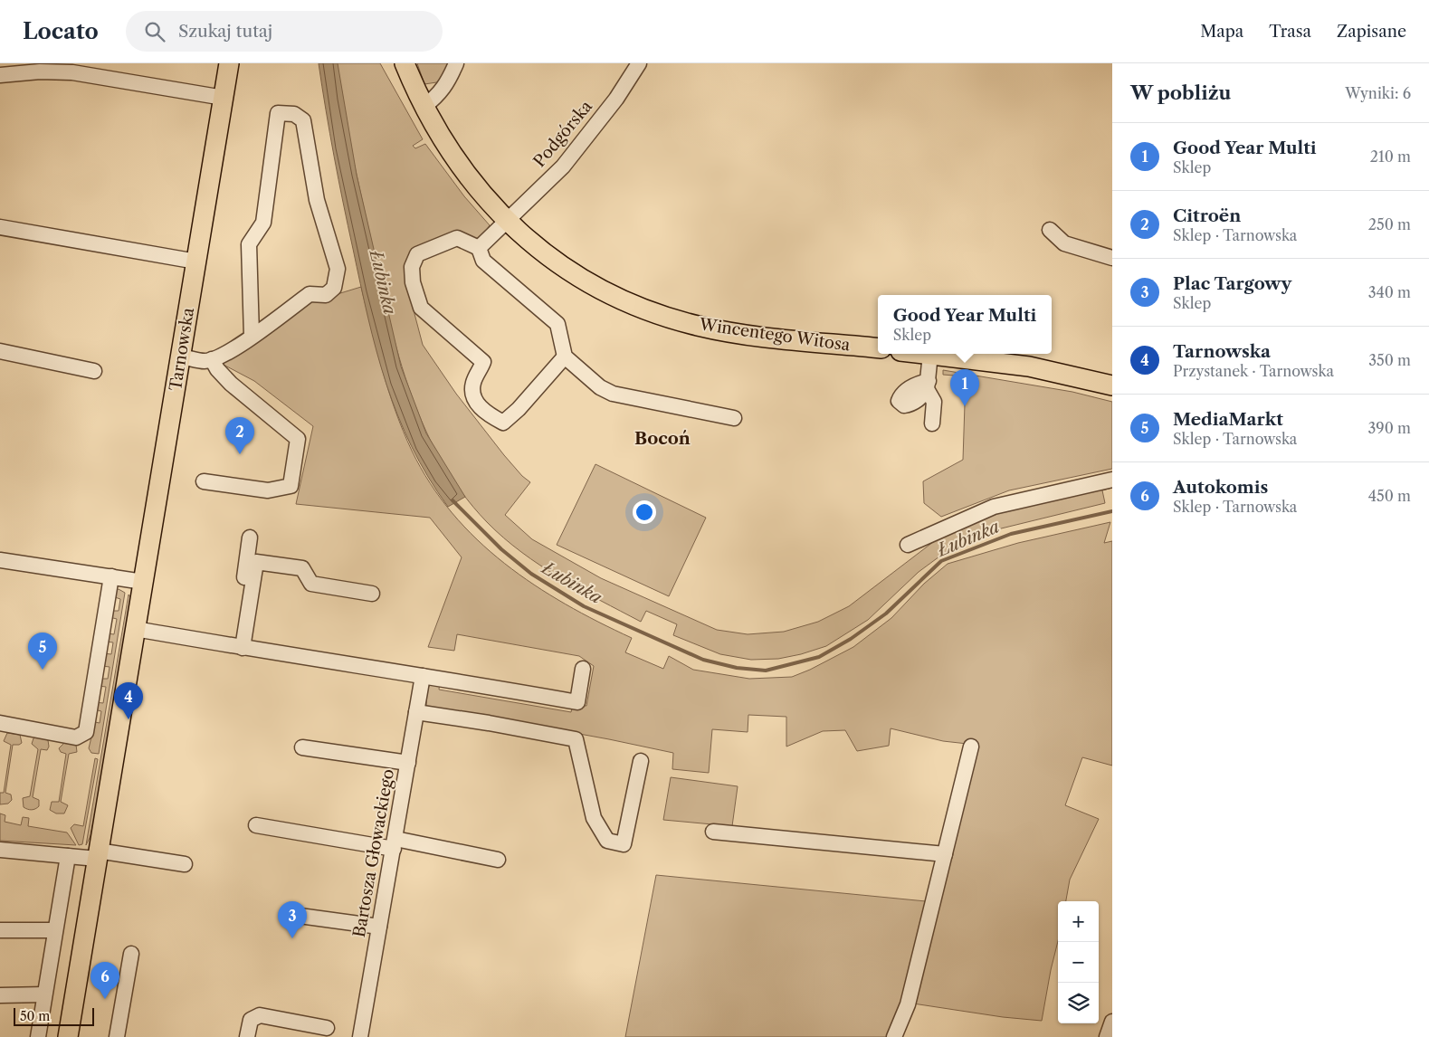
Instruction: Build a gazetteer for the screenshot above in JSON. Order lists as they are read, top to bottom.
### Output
{
  "streets": {
    "main road": ["Wincentego Witosa", "Tarnowska"],
    "street": ["Podgórska", "Bartosza Głowackiego"]
  },
  "crossings": [
    ["Podgórska", "Wincentego Witosa"]
  ],
  "districts": ["Bocoń"],
  "water": ["Łubinka"],
  "scale_bar": "50 m",
  "page": {
    "header": "Locato",
    "search": "Szukaj tutaj",
    "nav": ["Mapa", "Trasa", "Zapisane"],
    "heading": ["W pobliżu", "Wyniki: 6"],
    "list": [
      {
        "mark": "1",
        "name": "Good Year Multi",
        "note": "Sklep",
        "value": "210 m"
      },
      {
        "mark": "2",
        "name": "Citroën",
        "note": "Sklep · Tarnowska",
        "value": "250 m"
      },
      {
        "mark": "3",
        "name": "Plac Targowy",
        "note": "Sklep",
        "value": "340 m"
      },
      {
        "mark": "4",
        "name": "Tarnowska",
        "note": "Przystanek · Tarnowska",
        "value": "350 m"
      },
      {
        "mark": "5",
        "name": "MediaMarkt",
        "note": "Sklep · Tarnowska",
        "value": "390 m"
      },
      {
        "mark": "6",
        "name": "Autokomis",
        "note": "Sklep · Tarnowska",
        "value": "450 m"
      }
    ],
    "popup": ["Good Year Multi", "Sklep"],
    "pins": [
      "1",
      "2",
      "5",
      "4",
      "3",
      "6"
    ],
    "map_buttons": ["+", "−"],
    "scale": "50 m"
  }
}
